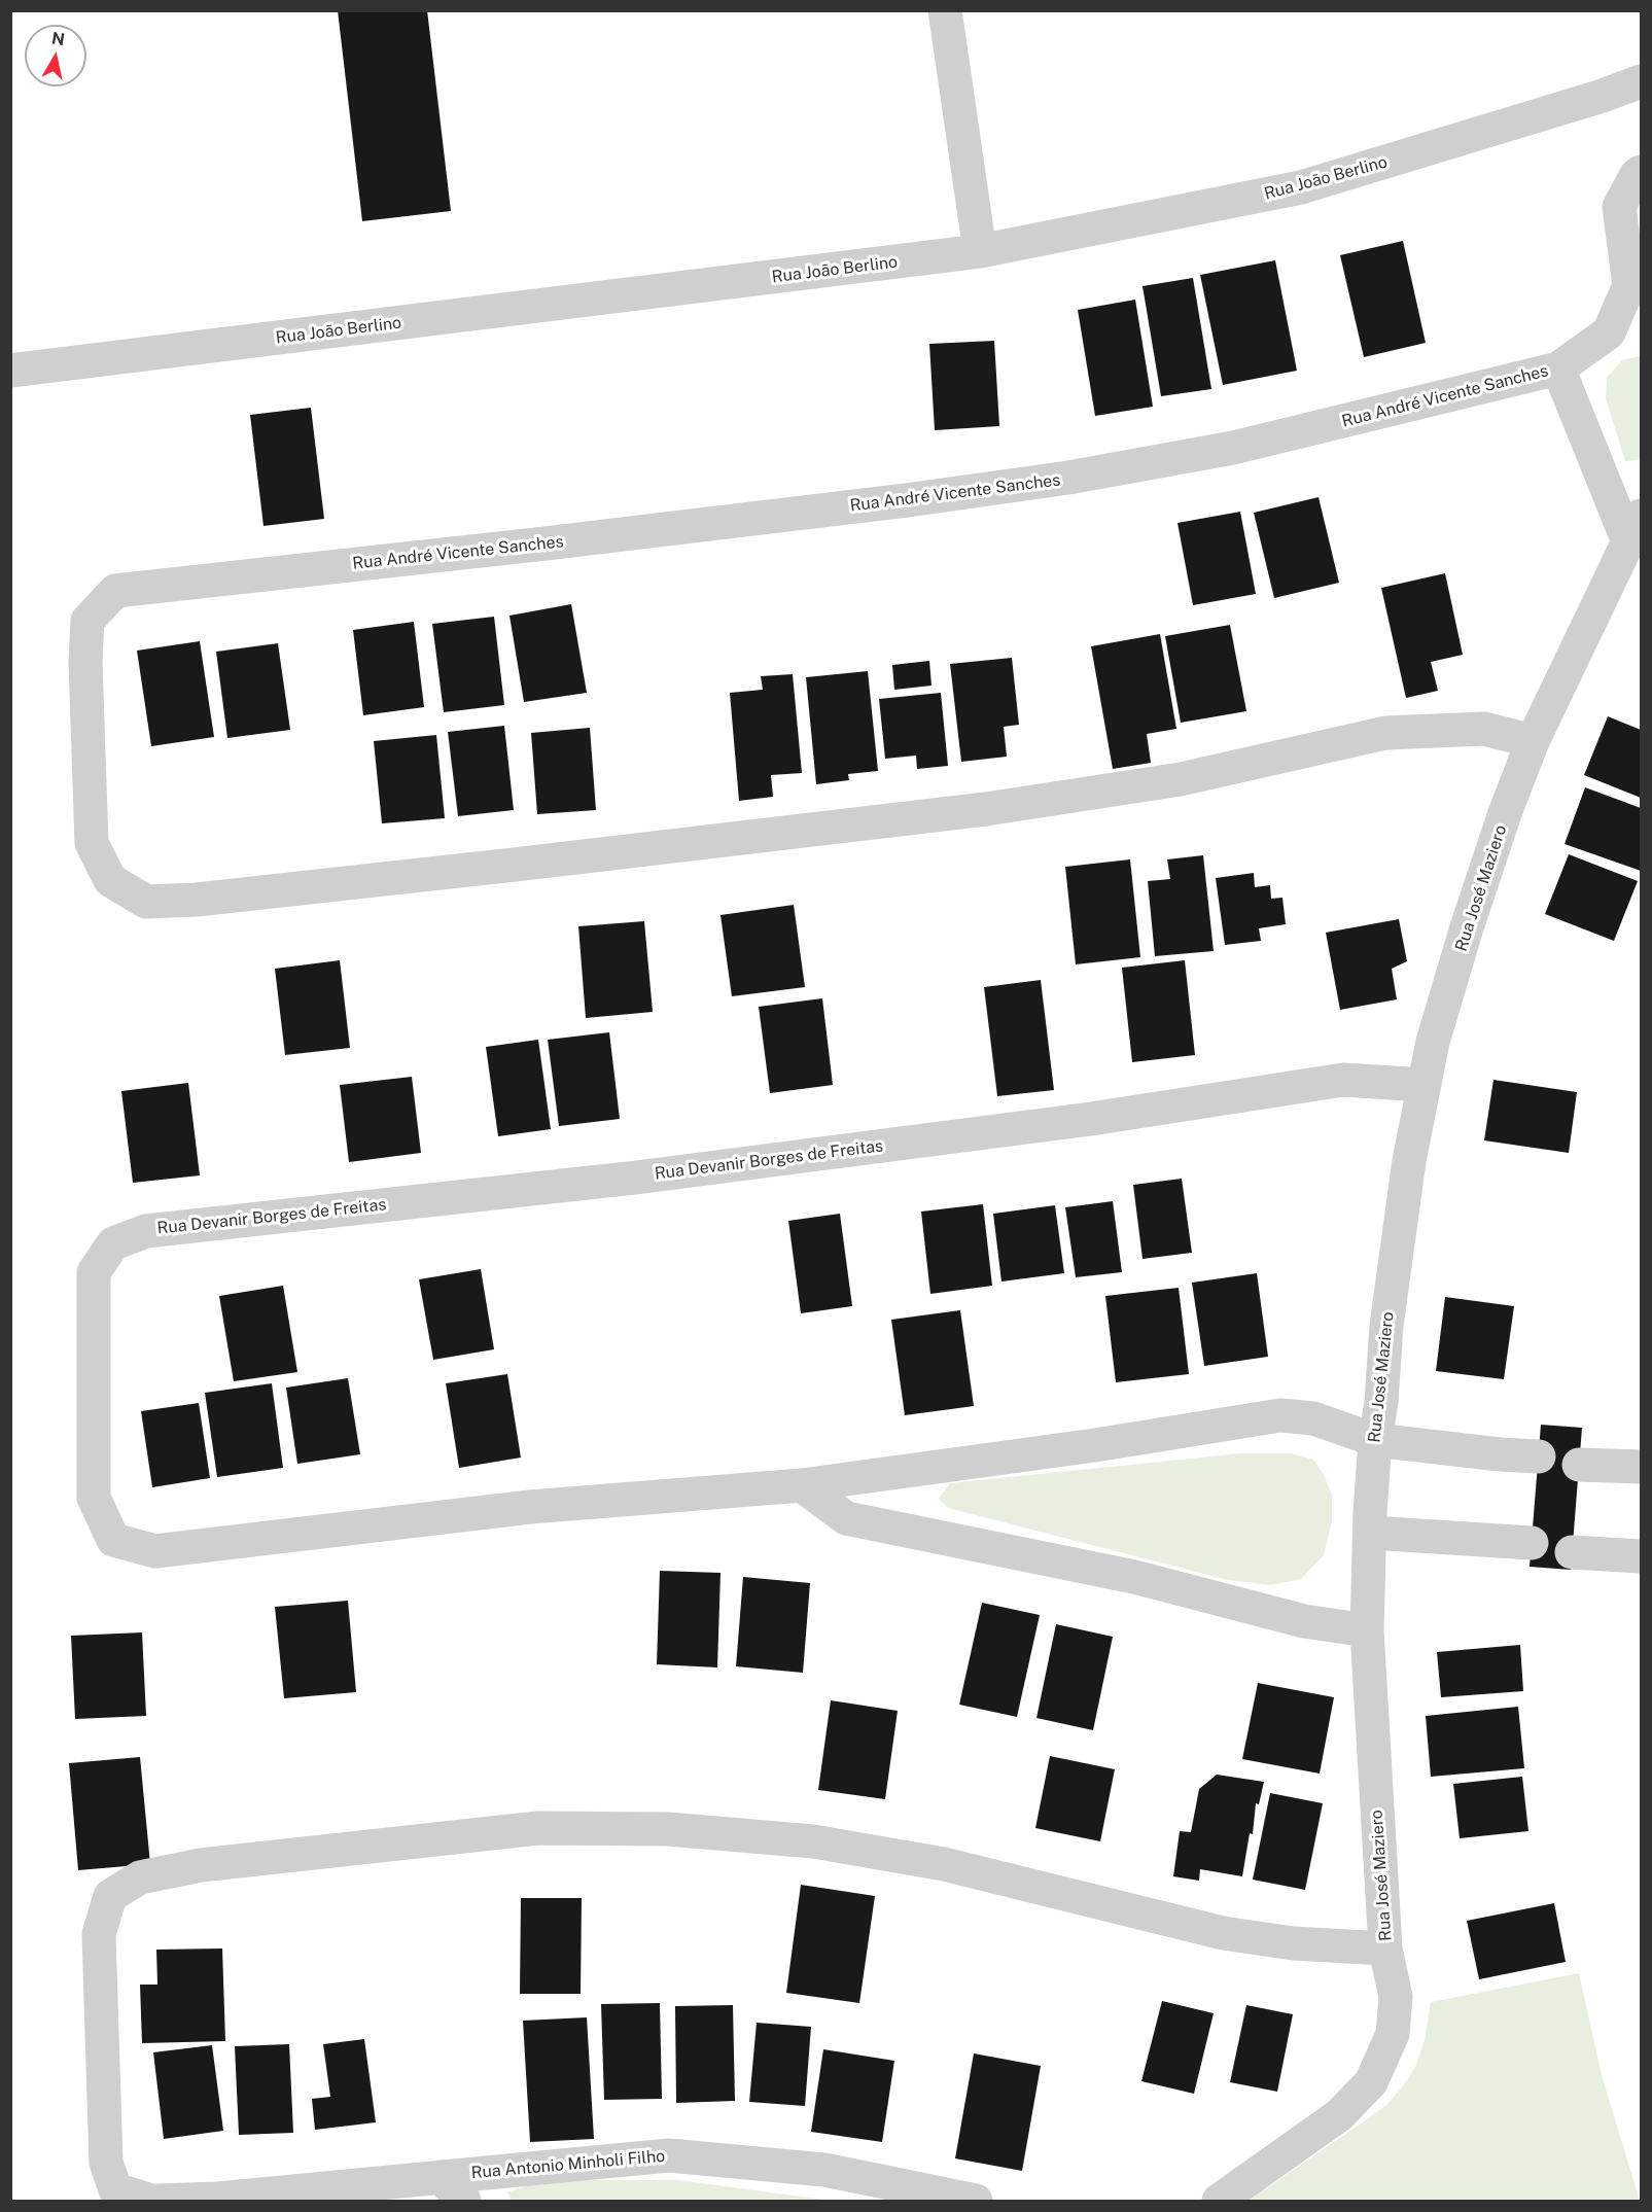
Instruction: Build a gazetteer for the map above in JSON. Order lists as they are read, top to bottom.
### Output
{
  "streets": {
    "street": [
      "Rua João Berlino",
      "Rua André Vicente Sanches",
      "Rua José Maziero",
      "Rua Devanir Borges de Freitas",
      "Rua Antonio Minholi Filho"
    ]
  },
  "crossings": [
    ["Rua André Vicente Sanches", "Rua José Maziero"],
    ["Rua José Maziero", "Rua Devanir Borges de Freitas"]
  ],
  "north": "top"
}
